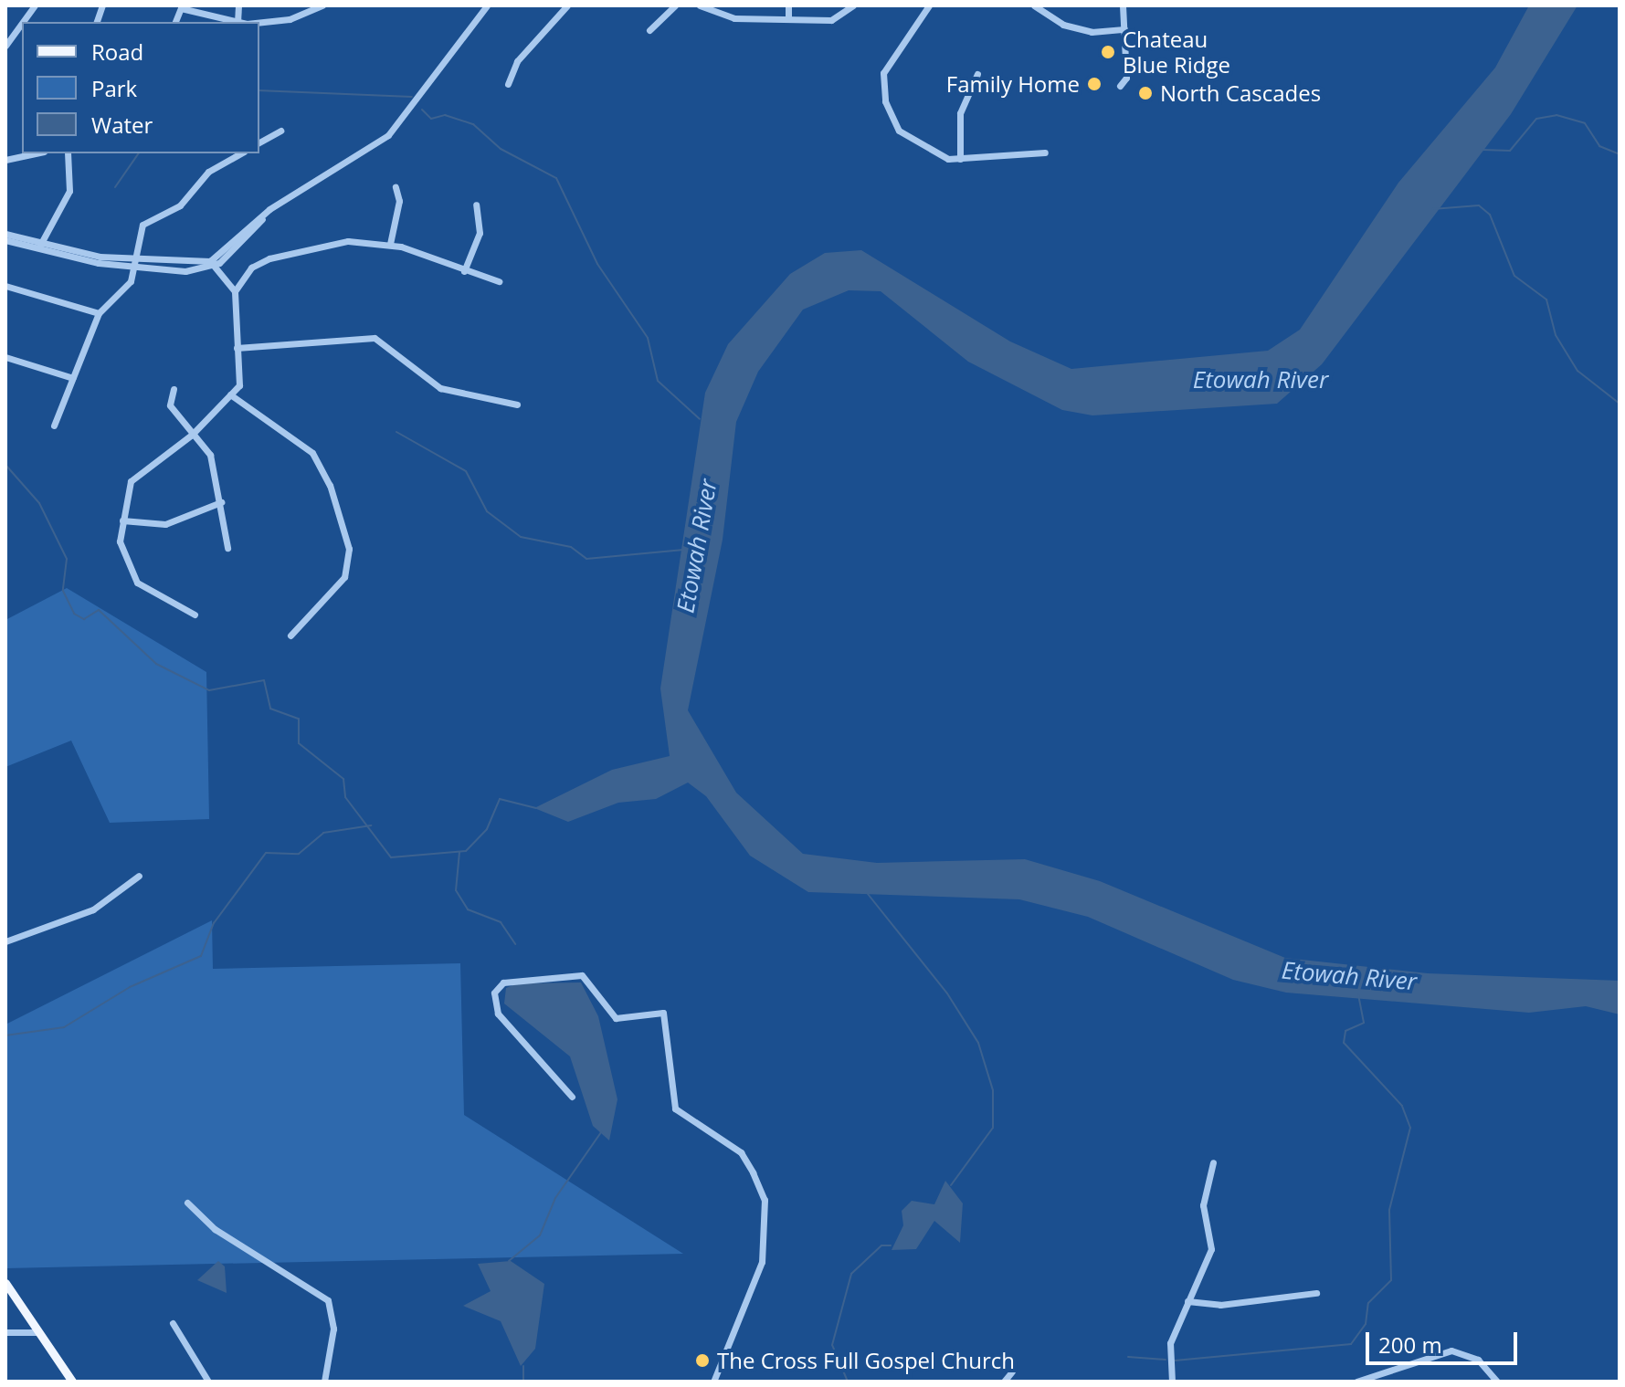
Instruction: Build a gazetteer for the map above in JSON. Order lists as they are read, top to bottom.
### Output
{
  "water": ["Etowah River"],
  "places": [
    "Chateau Blue Ridge",
    "Family Home",
    "North Cascades",
    "The Cross Full Gospel Church"
  ],
  "legend": ["Road", "Park", "Water"],
  "scale_bar": "200 m"
}
